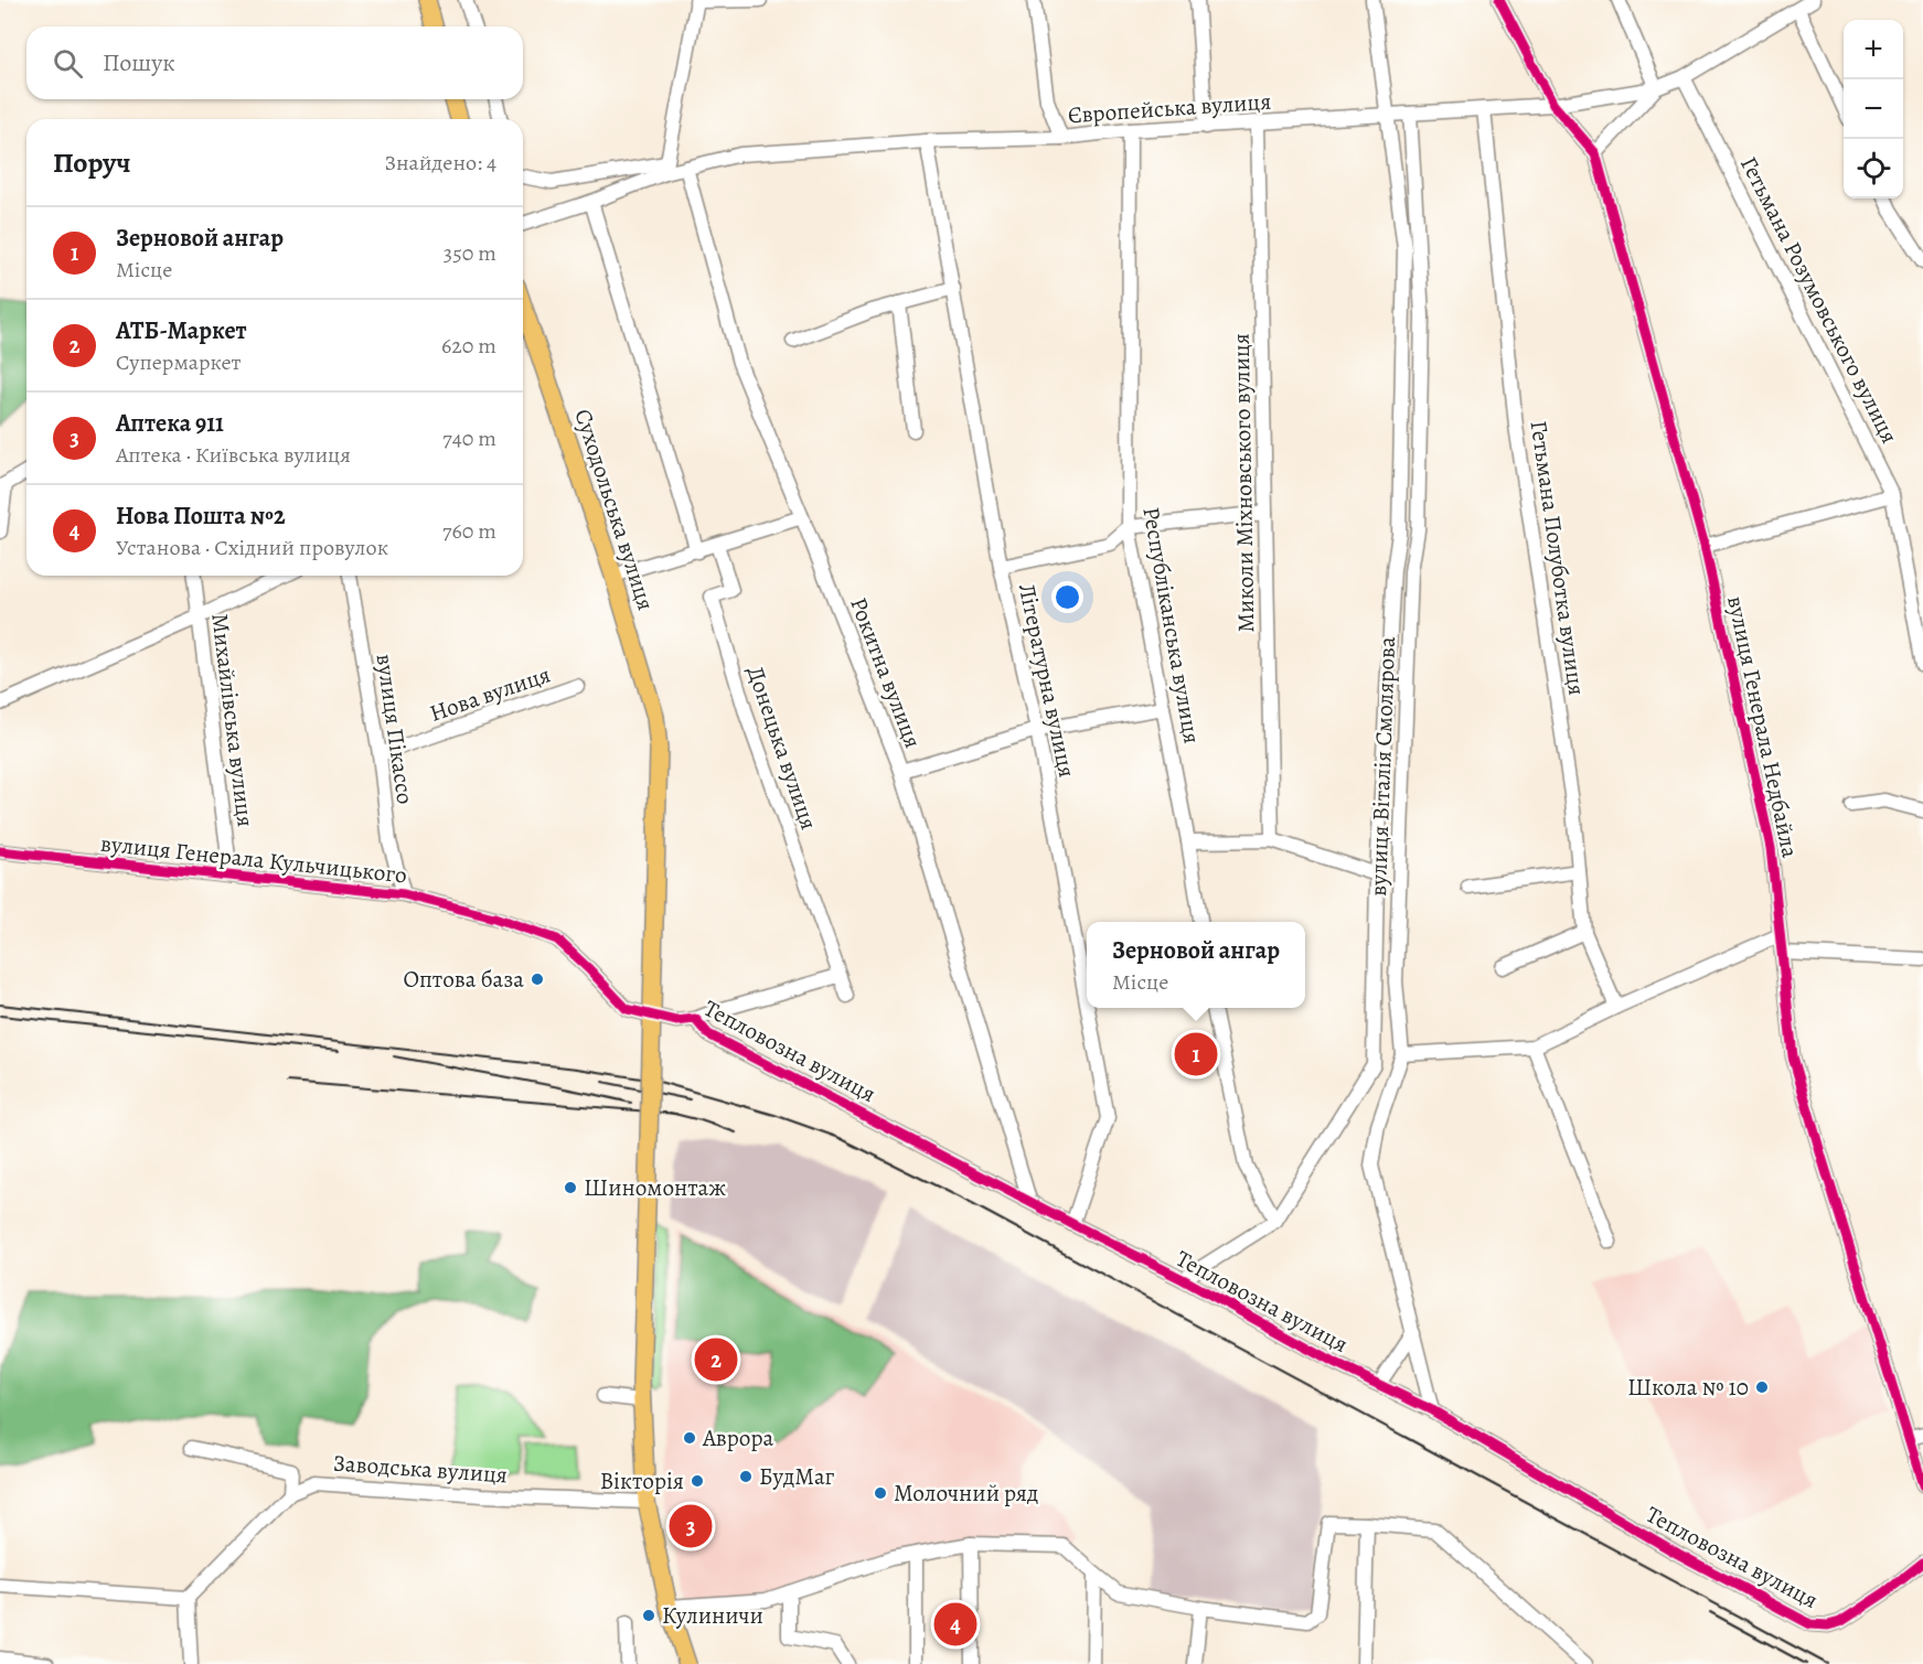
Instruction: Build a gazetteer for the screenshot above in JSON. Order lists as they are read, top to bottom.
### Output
{
  "streets": {
    "main road": ["Суходольська вулиця"],
    "street": [
      "Європейська вулиця",
      "Гетьмана Розумовського вулиця",
      "Миколи Міхновського вулиця",
      "Гетьмана Полуботка вулиця",
      "Республіканська вулиця",
      "Рокитна вулиця",
      "Літературна вулиця",
      "Нова вулиця",
      "Михайлівська вулиця",
      "вулиця Генерала Недбайла",
      "вулиця Пікассо",
      "Донецька вулиця",
      "вулиця Віталія Смолярова",
      "вулиця Генерала Кульчицького",
      "Тепловозна вулиця",
      "Заводська вулиця"
    ]
  },
  "crossings": [
    ["Європейська вулиця", "Гетьмана Розумовського вулиця"],
    ["Європейська вулиця", "Миколи Міхновського вулиця"],
    ["Європейська вулиця", "Гетьмана Полуботка вулиця"],
    ["Європейська вулиця", "Республіканська вулиця"],
    ["Європейська вулиця", "Рокитна вулиця"],
    ["Європейська вулиця", "Літературна вулиця"],
    ["Європейська вулиця", "вулиця Генерала Недбайла"],
    ["Європейська вулиця", "вулиця Віталія Смолярова"],
    ["Суходольська вулиця", "Заводська вулиця"],
    ["Рокитна вулиця", "Тепловозна вулиця"],
    ["Літературна вулиця", "Тепловозна вулиця"],
    ["Нова вулиця", "вулиця Пікассо"],
    ["Михайлівська вулиця", "вулиця Генерала Кульчицького"],
    ["вулиця Пікассо", "вулиця Генерала Кульчицького"],
    ["вулиця Віталія Смолярова", "Тепловозна вулиця"],
    ["вулиця Генерала Кульчицького", "Тепловозна вулиця"]
  ],
  "places": [
    "Оптова база",
    "Шиномонтаж",
    "Школа № 10",
    "Аврора",
    "БудМаг",
    "Вікторія",
    "Молочний ряд",
    "Кулиничи"
  ],
  "page": {
    "map_buttons": ["+", "−"],
    "search": "Пошук",
    "heading": ["Поруч", "Знайдено: 4"],
    "list": [
      {
        "mark": "1",
        "name": "Зерновой ангар",
        "note": "Місце",
        "value": "350 m"
      },
      {
        "mark": "2",
        "name": "АТБ-Маркет",
        "note": "Супермаркет",
        "value": "620 m"
      },
      {
        "mark": "3",
        "name": "Аптека 911",
        "note": "Аптека · Київська вулиця",
        "value": "740 m"
      },
      {
        "mark": "4",
        "name": "Нова Пошта №2",
        "note": "Установа · Східний провулок",
        "value": "760 m"
      }
    ],
    "popup": ["Зерновой ангар", "Місце"],
    "pins": [
      "1",
      "2",
      "3",
      "4"
    ]
  }
}
